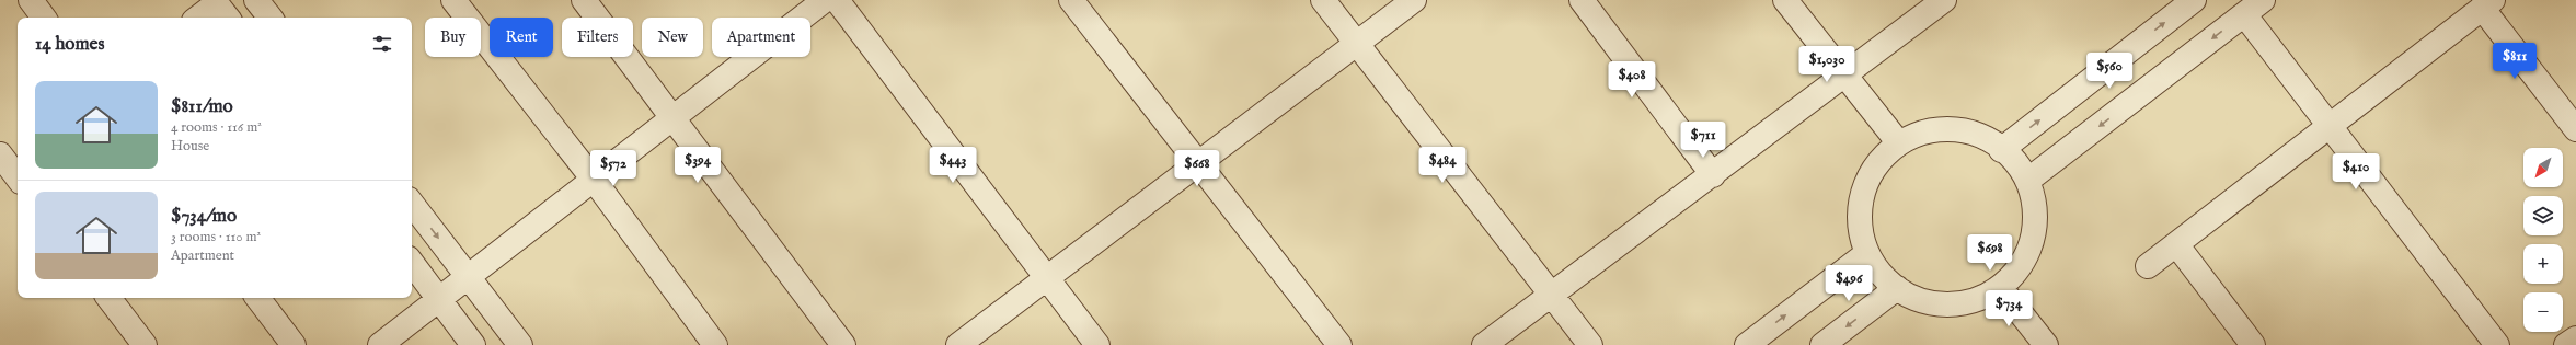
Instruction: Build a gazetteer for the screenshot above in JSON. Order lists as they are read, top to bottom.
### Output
{
  "north": "bottom left",
  "page": {
    "chip": [
      "Buy",
      "Rent",
      "Filters",
      "New",
      "Apartment"
    ],
    "heading": "14 homes",
    "price": [
      "$811",
      "$1,030",
      "$560",
      "$408",
      "$711",
      "$394",
      "$443",
      "$484",
      "$572",
      "$668",
      "$410",
      "$698",
      "$496",
      "$734"
    ],
    "list": [
      {
        "name": "$811/mo",
        "note": "4 rooms · 116 m² · House"
      },
      {
        "name": "$734/mo",
        "note": "3 rooms · 110 m² · Apartment"
      }
    ],
    "map_buttons": ["+", "−"]
  }
}
